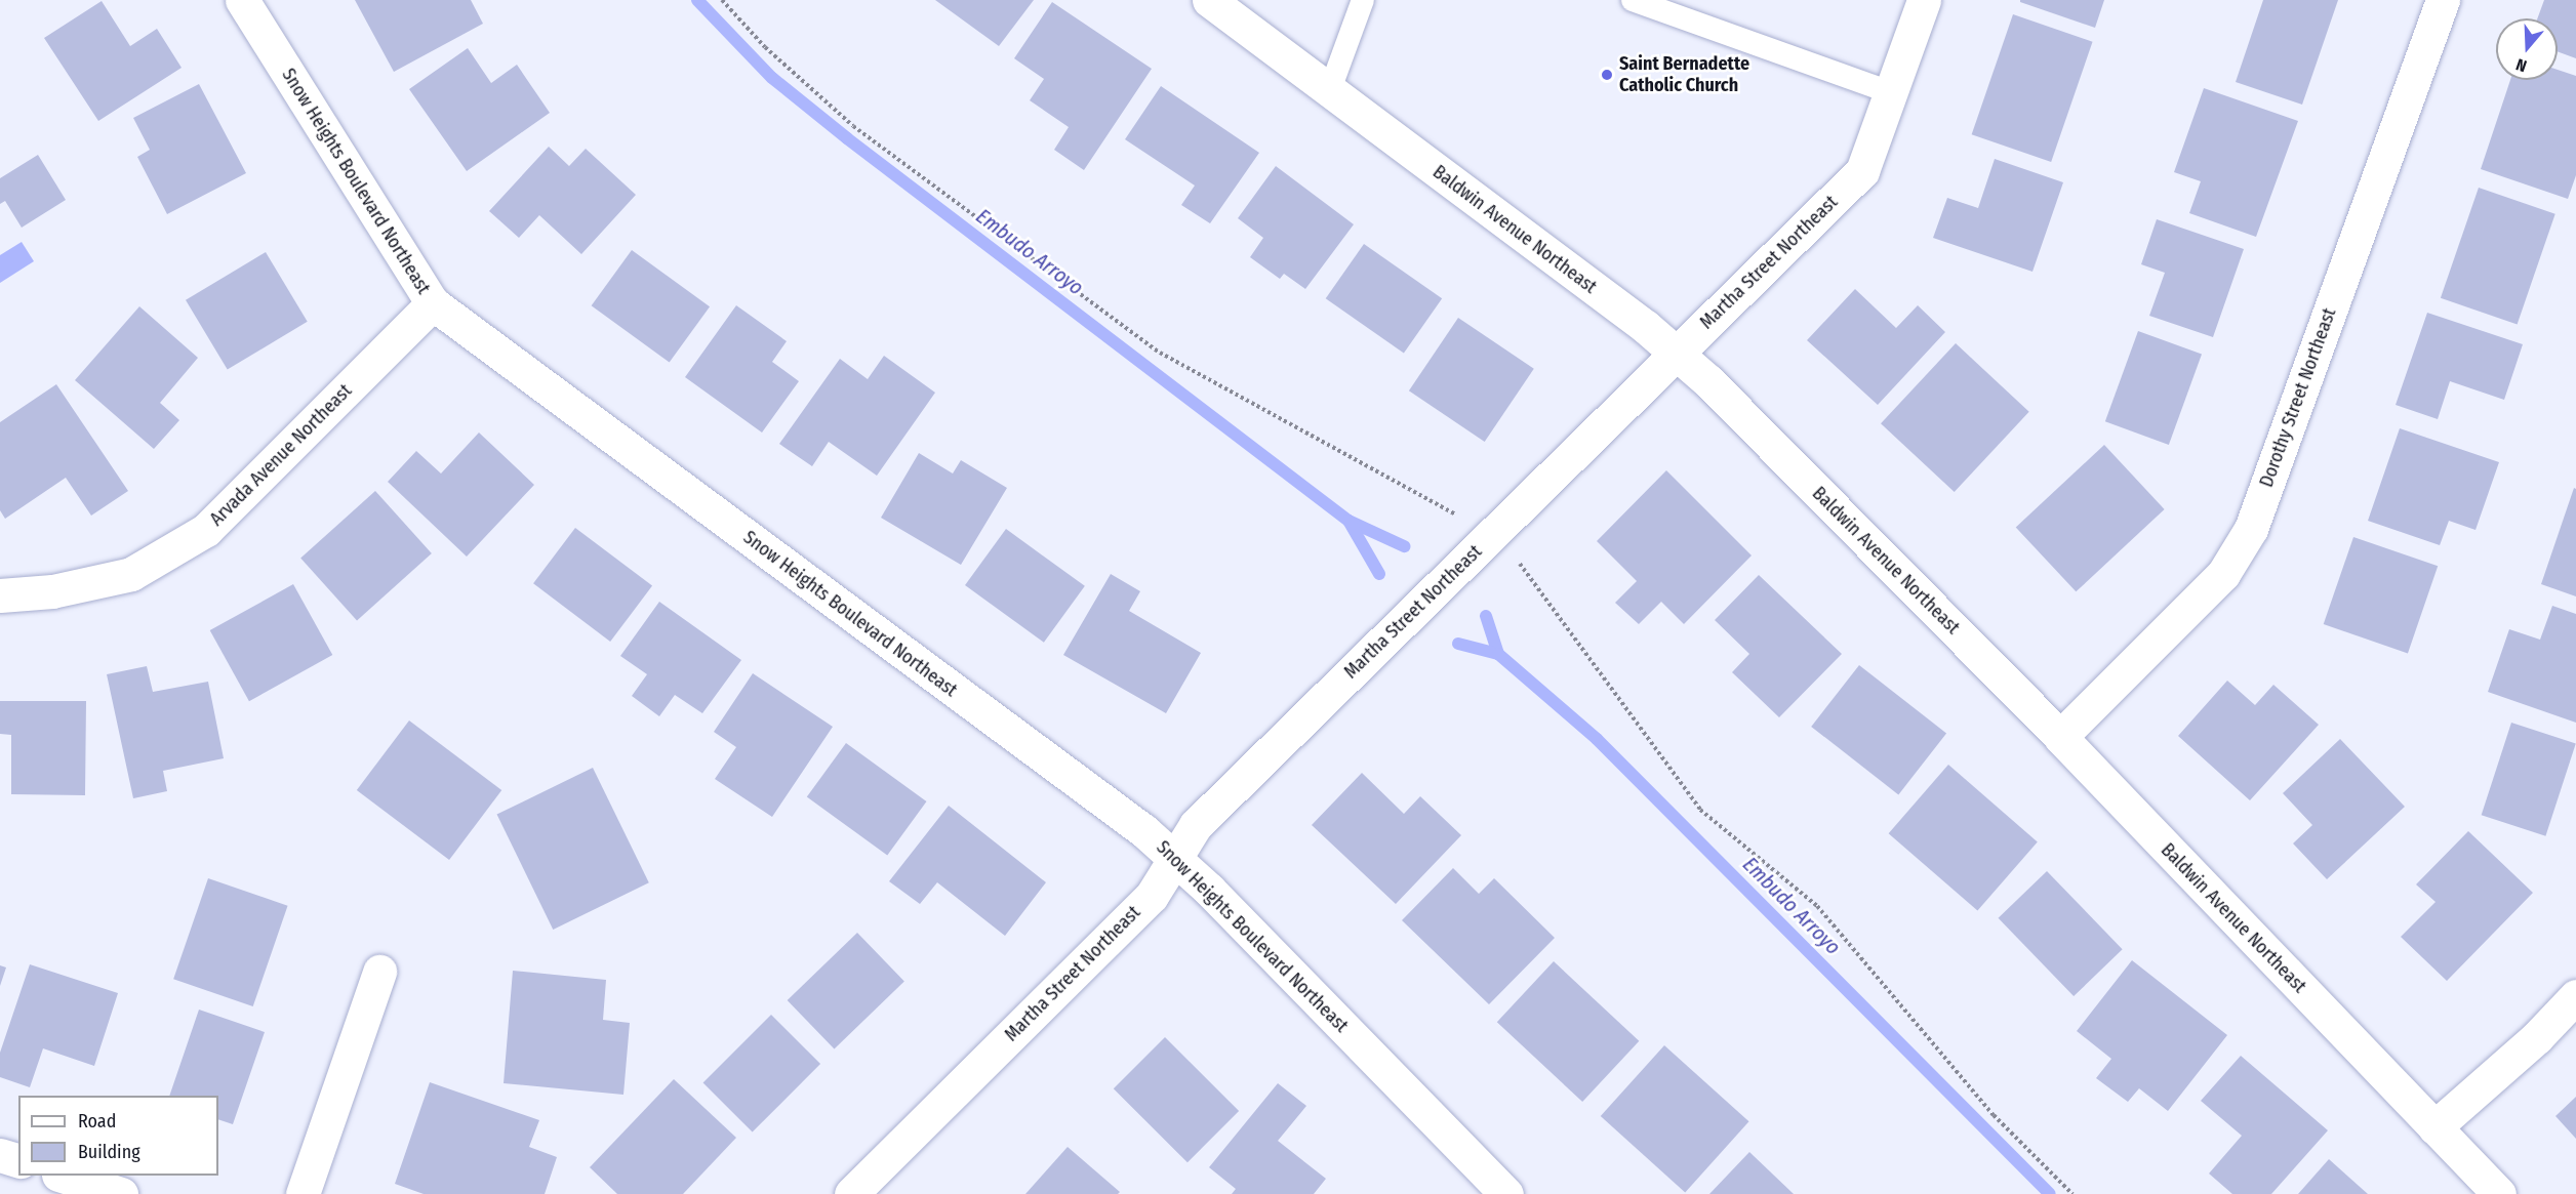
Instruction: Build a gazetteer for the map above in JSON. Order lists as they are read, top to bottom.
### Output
{
  "streets": {
    "street": [
      "Snow Heights Boulevard Northeast",
      "Baldwin Avenue Northeast",
      "Martha Street Northeast",
      "Dorothy Street Northeast",
      "Arvada Avenue Northeast"
    ]
  },
  "crossings": [
    ["Snow Heights Boulevard Northeast", "Martha Street Northeast"],
    ["Snow Heights Boulevard Northeast", "Arvada Avenue Northeast"],
    ["Baldwin Avenue Northeast", "Martha Street Northeast"],
    ["Baldwin Avenue Northeast", "Dorothy Street Northeast"]
  ],
  "water": ["Embudo Arroyo"],
  "places": ["Saint Bernadette Catholic Church"],
  "legend": ["Road", "Building"],
  "north": "bottom"
}
